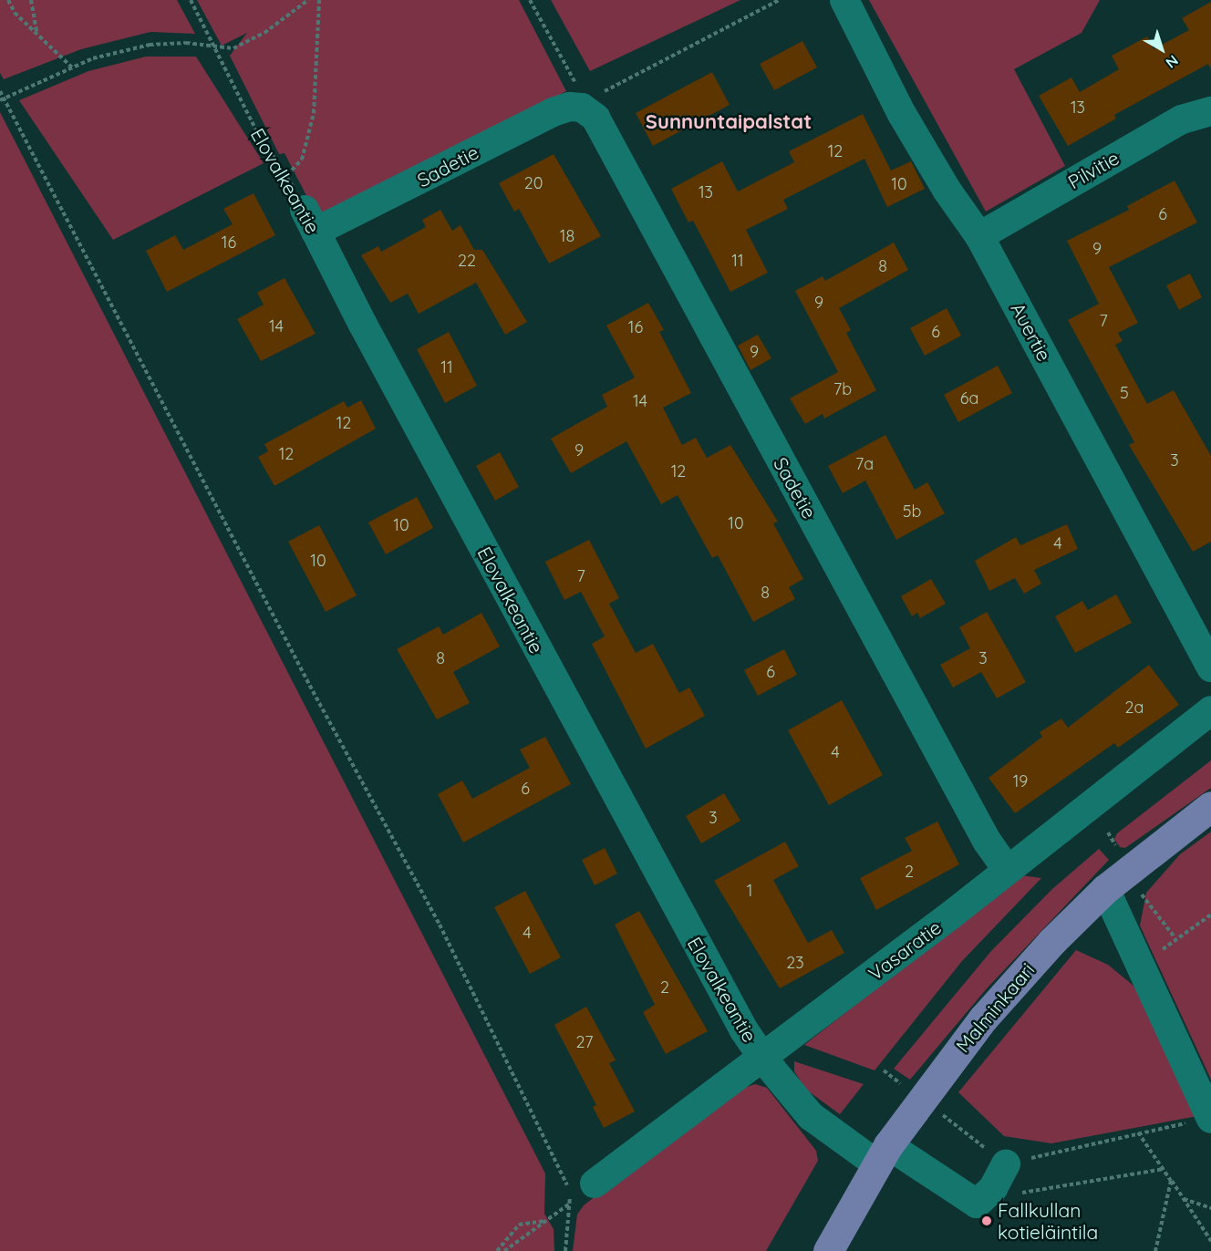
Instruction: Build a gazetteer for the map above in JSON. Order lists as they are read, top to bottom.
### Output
{
  "streets": {
    "main road": ["Malminkaari"],
    "street": [
      "Sadetie",
      "Pilvitie",
      "Elovalkeantie",
      "Auertie",
      "Vasaratie"
    ]
  },
  "crossings": [
    ["Sadetie", "Elovalkeantie"],
    ["Sadetie", "Vasaratie"],
    ["Pilvitie", "Auertie"],
    ["Elovalkeantie", "Vasaratie"],
    ["Elovalkeantie", "Malminkaari"]
  ],
  "districts": ["Sunnuntaipalstat"],
  "places": ["Fallkullan kotieläintila"],
  "house_numbers": [
    "13",
    "12",
    "20",
    "10",
    "13",
    "6",
    "18",
    "16",
    "9",
    "22",
    "11",
    "8",
    "9",
    "7",
    "14",
    "16",
    "6",
    "9",
    "11",
    "7b",
    "5",
    "6a",
    "14",
    "12",
    "9",
    "12",
    "3",
    "7a",
    "12",
    "5b",
    "10",
    "10",
    "4",
    "10",
    "7",
    "8",
    "8",
    "3",
    "6",
    "2a",
    "4",
    "19",
    "6",
    "3",
    "2",
    "1",
    "4",
    "23",
    "2",
    "27"
  ],
  "north": "bottom right"
}
